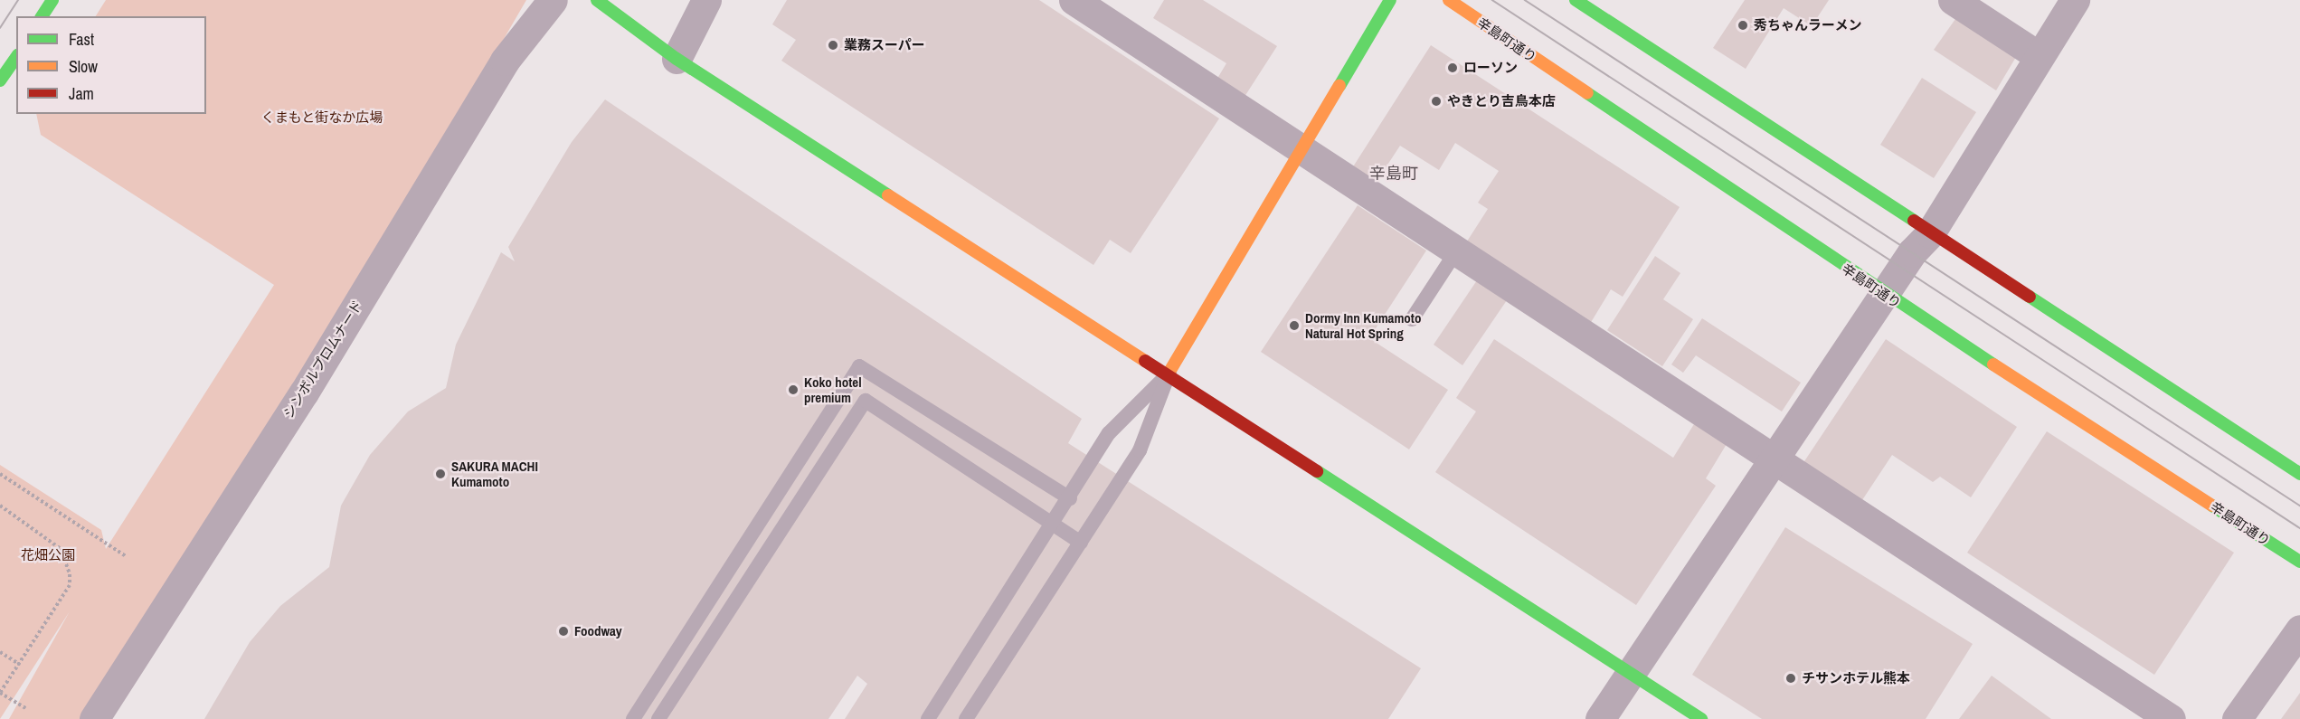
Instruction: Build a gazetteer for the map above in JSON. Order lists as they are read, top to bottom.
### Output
{
  "streets": {
    "street": ["辛島町通り", "シンボルプロムナード"]
  },
  "districts": ["辛島町"],
  "parks": ["くまもと街なか広場", "花畑公園"],
  "places": [
    "秀ちゃんラーメン",
    "業務スーパー",
    "ローソン",
    "やきとり吉鳥本店",
    "Dormy Inn Kumamoto Natural Hot Spring",
    "Koko hotel premium",
    "SAKURA MACHI Kumamoto",
    "Foodway",
    "チサンホテル熊本"
  ],
  "legend": ["Fast", "Slow", "Jam"]
}
